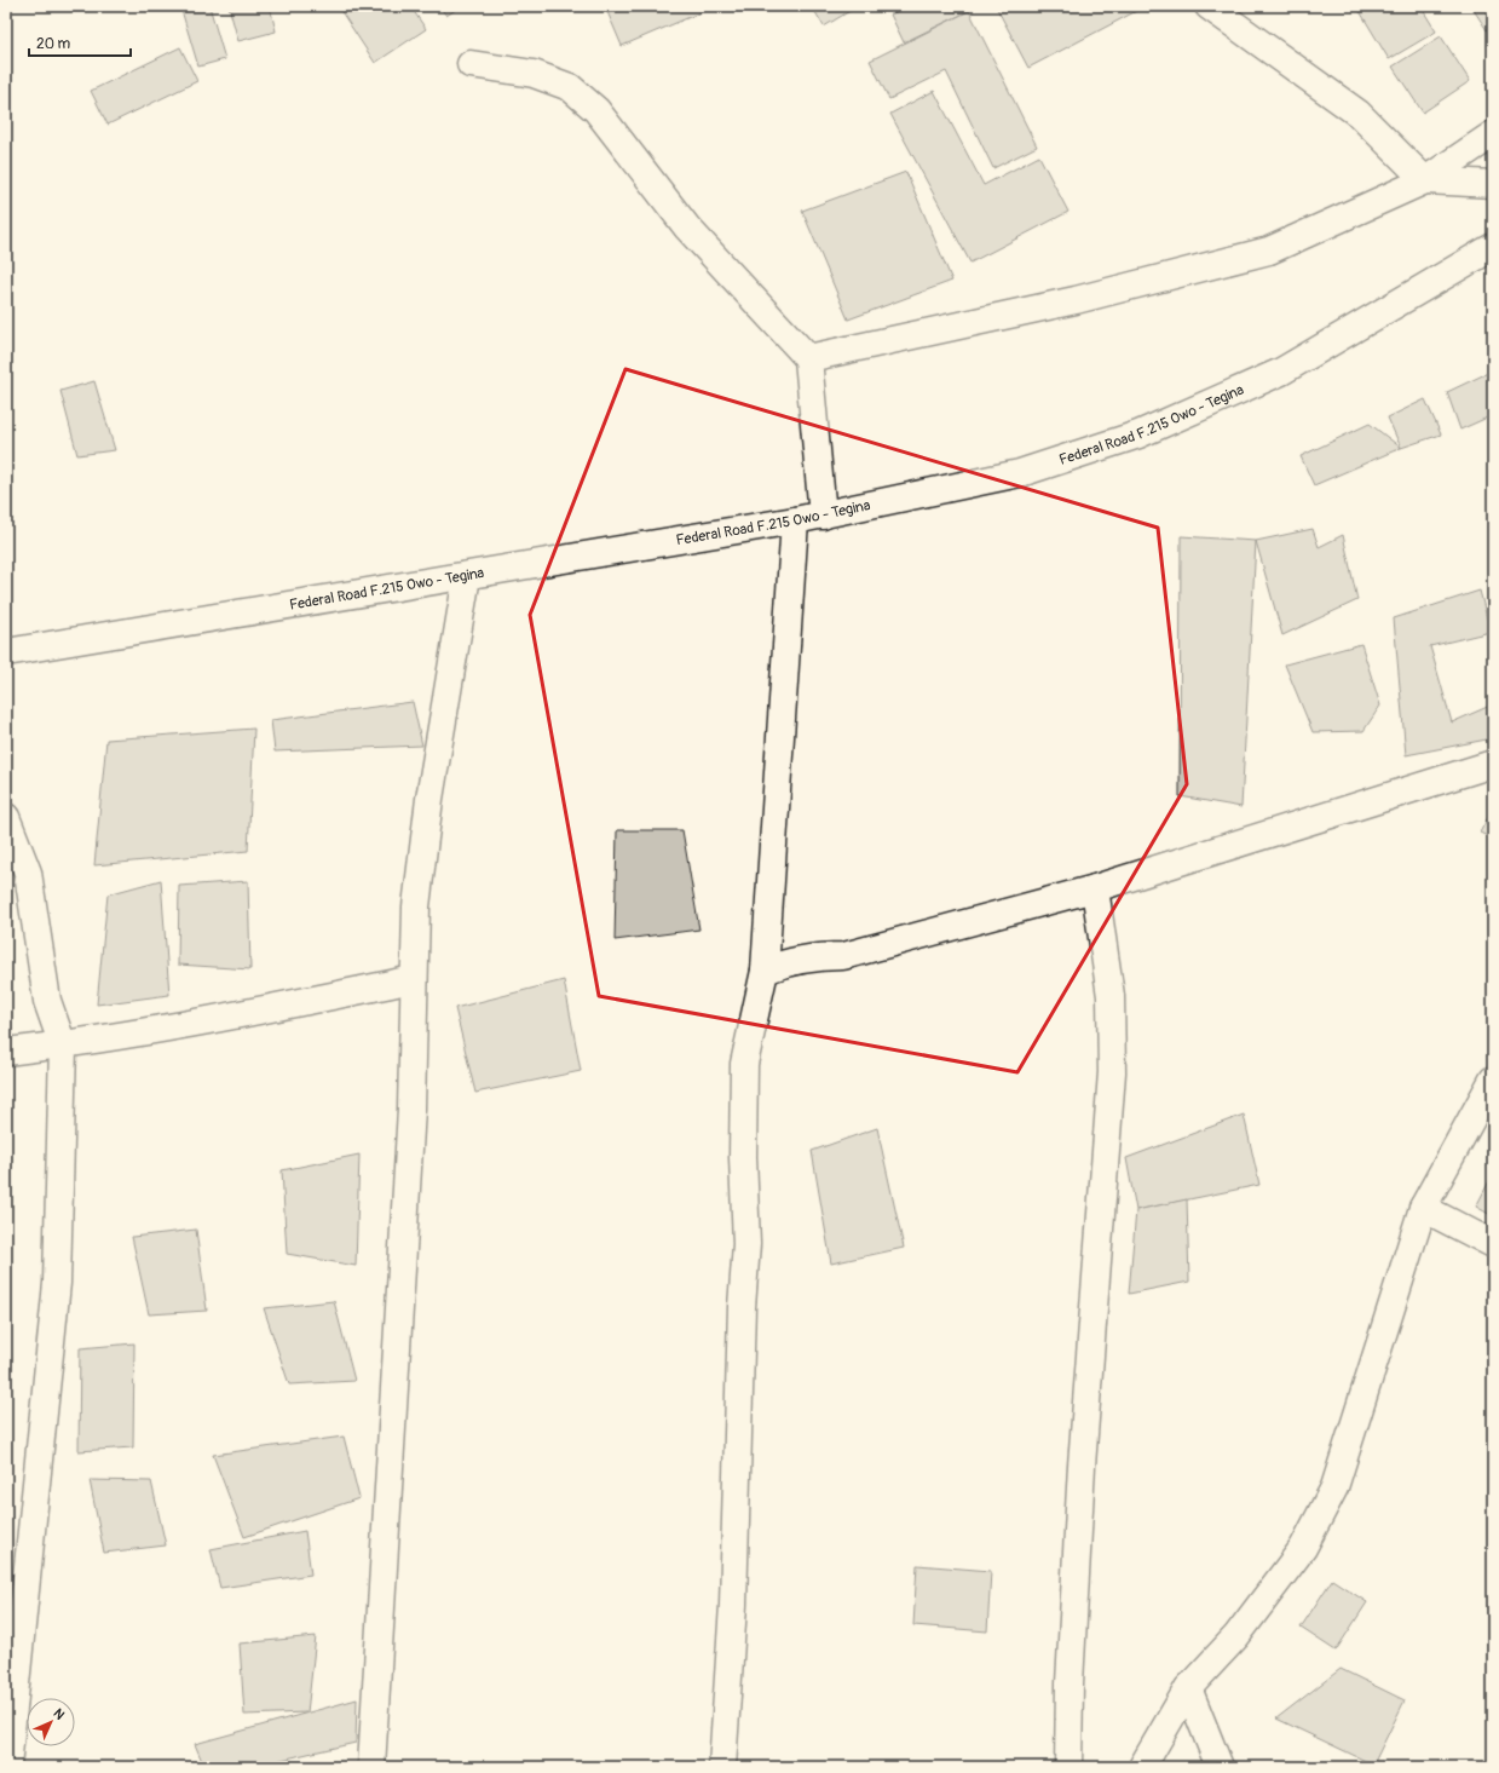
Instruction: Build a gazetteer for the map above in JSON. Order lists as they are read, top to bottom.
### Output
{
  "streets": {
    "street": ["Federal Road F.215 Owo - Tegina"]
  },
  "scale_bar": "20 m",
  "north": "top right"
}
